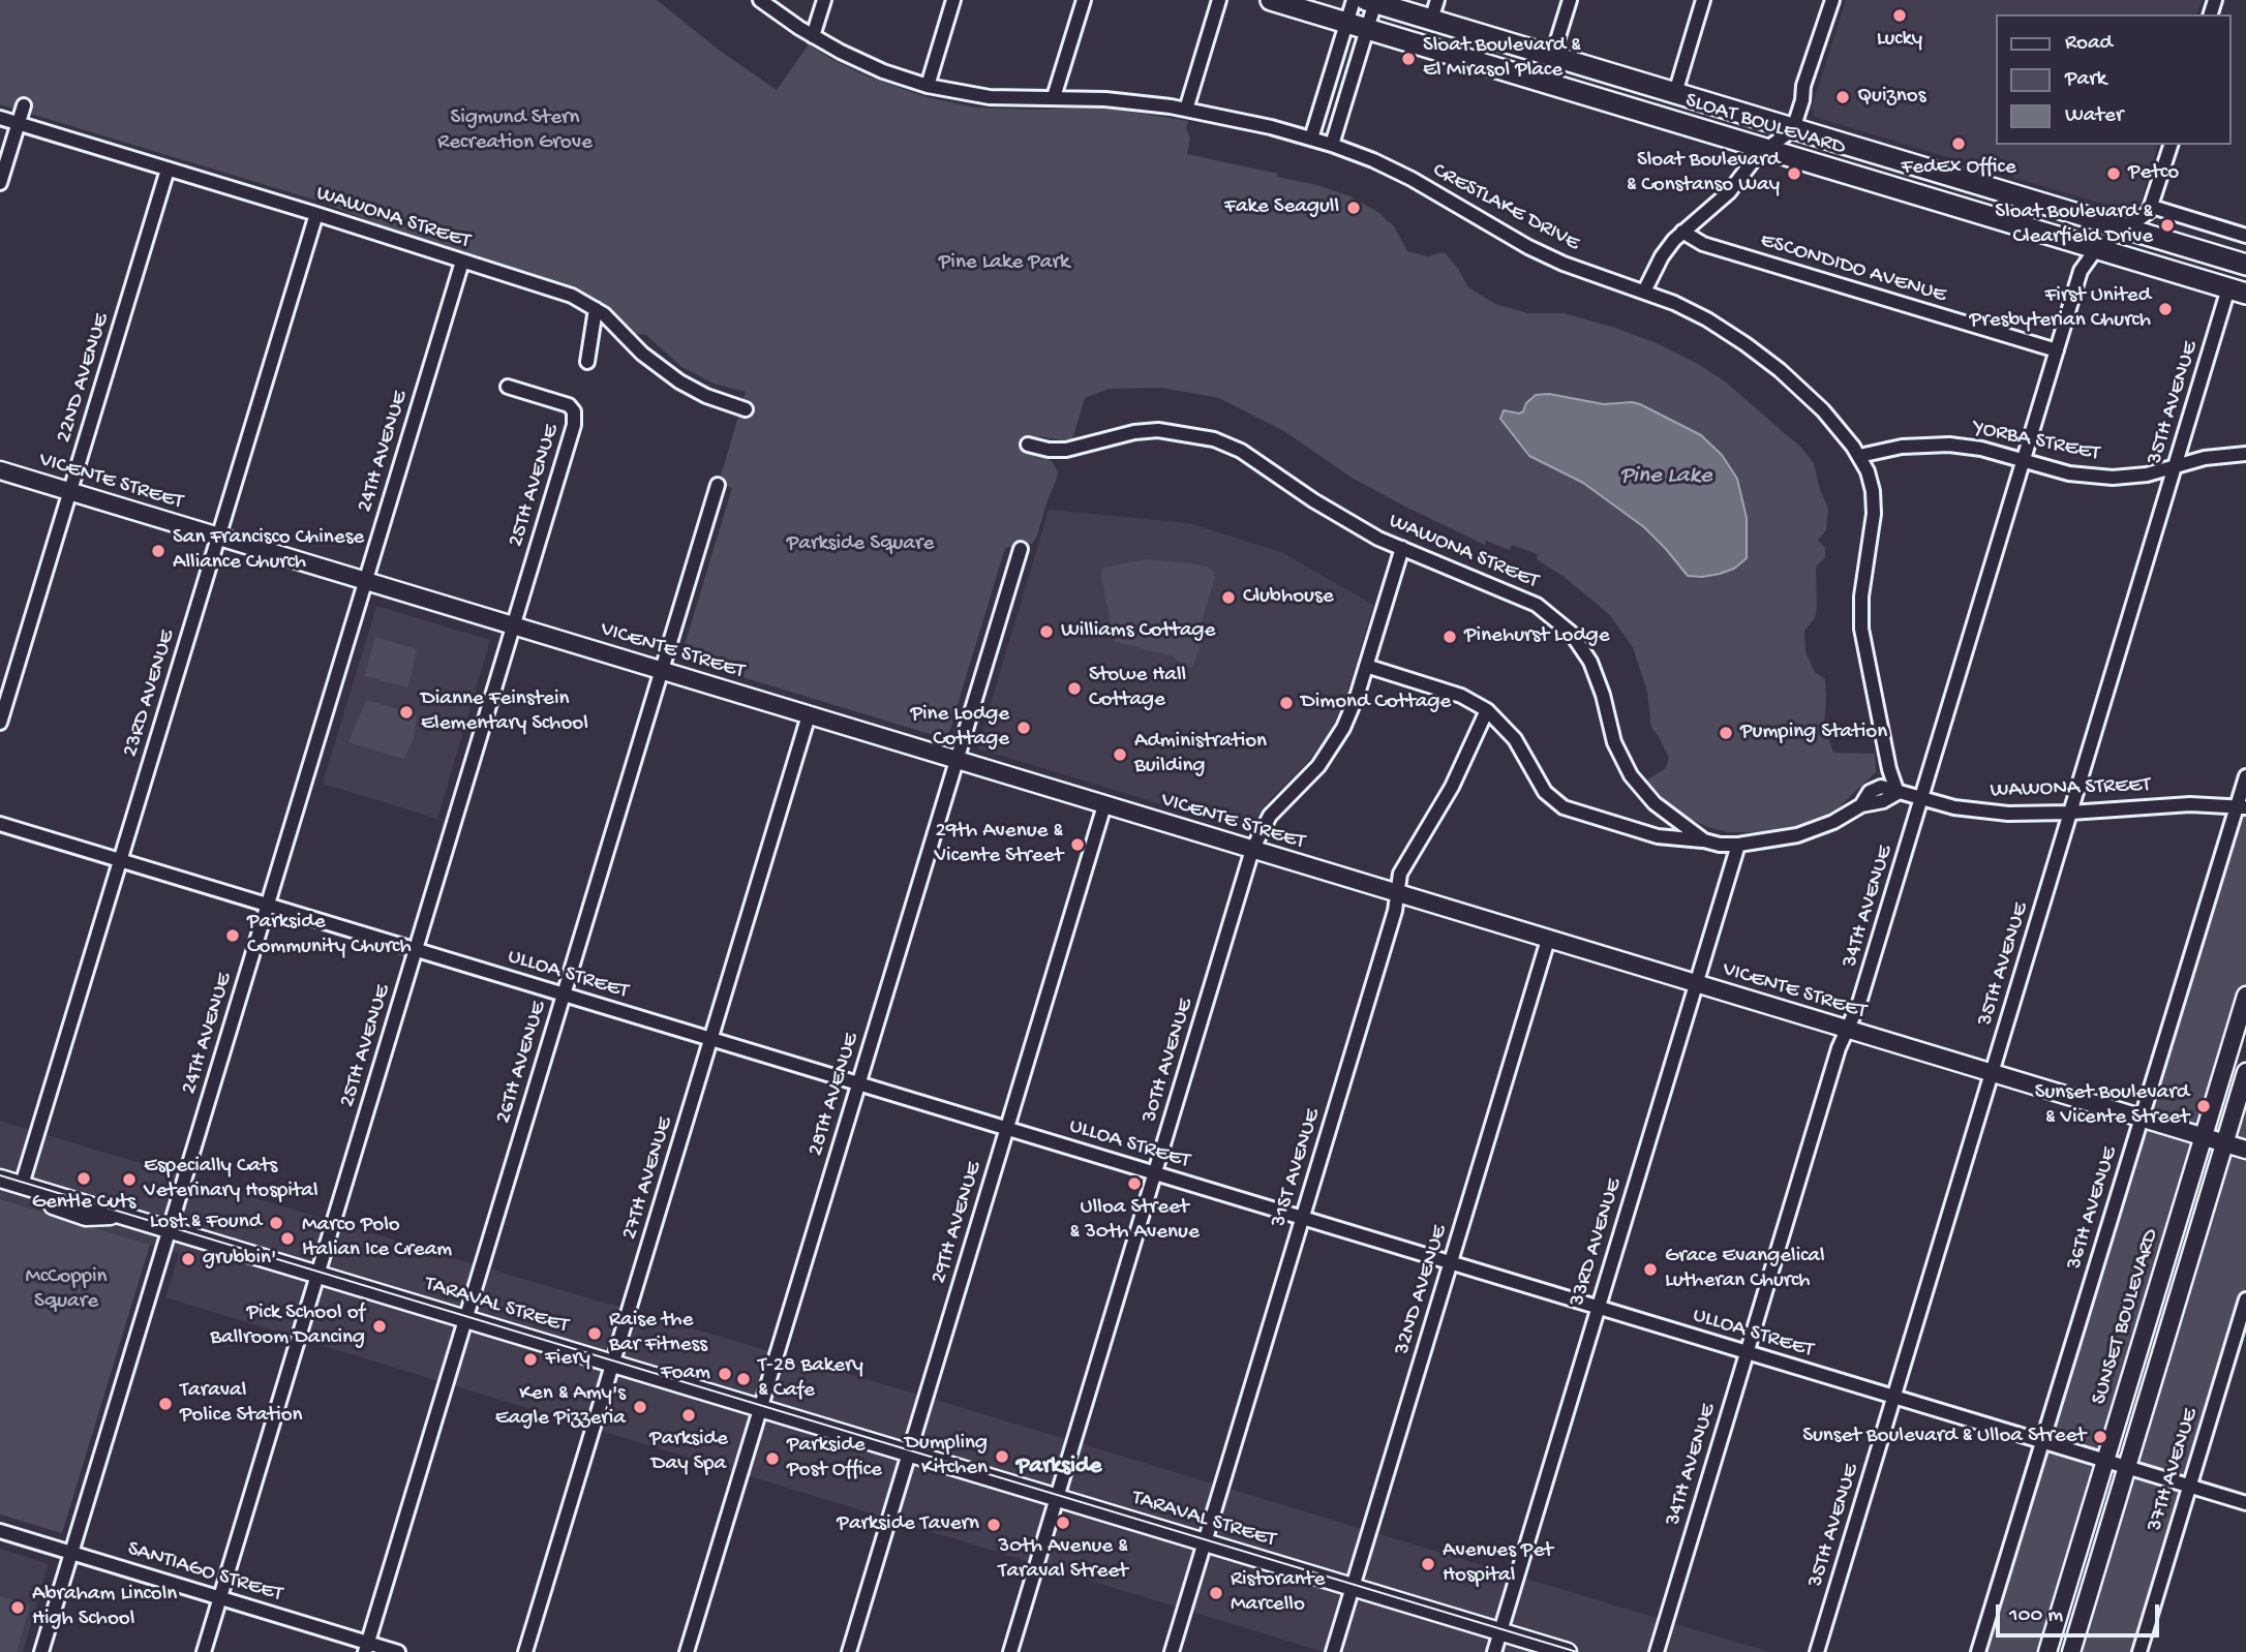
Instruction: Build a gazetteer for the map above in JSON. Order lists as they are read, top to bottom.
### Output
{
  "streets": {
    "main road": ["SLOAT BOULEVARD"],
    "street": [
      "CRESTLAKE DRIVE",
      "WAWONA STREET",
      "ESCONDIDO AVENUE",
      "22ND AVENUE",
      "35TH AVENUE",
      "YORBA STREET",
      "24TH AVENUE",
      "VICENTE STREET",
      "25TH AVENUE",
      "23RD AVENUE",
      "34TH AVENUE",
      "ULLOA STREET",
      "30TH AVENUE",
      "26TH AVENUE",
      "28TH AVENUE",
      "31ST AVENUE",
      "27TH AVENUE",
      "36TH AVENUE",
      "29TH AVENUE",
      "33RD AVENUE",
      "32ND AVENUE",
      "TARAVAL STREET",
      "SUNSET BOULEVARD",
      "37TH AVENUE",
      "SANTIAGO STREET"
    ]
  },
  "crossings": [
    ["SLOAT BOULEVARD", "35TH AVENUE"],
    ["SLOAT BOULEVARD", "34TH AVENUE"],
    ["CRESTLAKE DRIVE", "WAWONA STREET"],
    ["CRESTLAKE DRIVE", "YORBA STREET"],
    ["WAWONA STREET", "22ND AVENUE"],
    ["WAWONA STREET", "35TH AVENUE"],
    ["WAWONA STREET", "24TH AVENUE"],
    ["WAWONA STREET", "23RD AVENUE"],
    ["WAWONA STREET", "34TH AVENUE"],
    ["WAWONA STREET", "30TH AVENUE"],
    ["WAWONA STREET", "36TH AVENUE"],
    ["WAWONA STREET", "33RD AVENUE"],
    ["ESCONDIDO AVENUE", "34TH AVENUE"],
    ["22ND AVENUE", "VICENTE STREET"],
    ["35TH AVENUE", "YORBA STREET"],
    ["35TH AVENUE", "VICENTE STREET"],
    ["35TH AVENUE", "ULLOA STREET"],
    ["YORBA STREET", "34TH AVENUE"],
    ["24TH AVENUE", "VICENTE STREET"],
    ["24TH AVENUE", "ULLOA STREET"],
    ["24TH AVENUE", "TARAVAL STREET"],
    ["24TH AVENUE", "SANTIAGO STREET"],
    ["VICENTE STREET", "25TH AVENUE"],
    ["VICENTE STREET", "23RD AVENUE"],
    ["VICENTE STREET", "34TH AVENUE"],
    ["VICENTE STREET", "30TH AVENUE"],
    ["VICENTE STREET", "26TH AVENUE"],
    ["VICENTE STREET", "28TH AVENUE"],
    ["VICENTE STREET", "31ST AVENUE"],
    ["VICENTE STREET", "27TH AVENUE"],
    ["VICENTE STREET", "36TH AVENUE"],
    ["VICENTE STREET", "29TH AVENUE"],
    ["VICENTE STREET", "33RD AVENUE"],
    ["VICENTE STREET", "32ND AVENUE"],
    ["VICENTE STREET", "SUNSET BOULEVARD"],
    ["25TH AVENUE", "ULLOA STREET"],
    ["25TH AVENUE", "TARAVAL STREET"],
    ["25TH AVENUE", "SANTIAGO STREET"],
    ["23RD AVENUE", "ULLOA STREET"],
    ["23RD AVENUE", "TARAVAL STREET"],
    ["34TH AVENUE", "ULLOA STREET"],
    ["ULLOA STREET", "30TH AVENUE"],
    ["ULLOA STREET", "26TH AVENUE"],
    ["ULLOA STREET", "28TH AVENUE"],
    ["ULLOA STREET", "31ST AVENUE"],
    ["ULLOA STREET", "27TH AVENUE"],
    ["ULLOA STREET", "36TH AVENUE"],
    ["ULLOA STREET", "29TH AVENUE"],
    ["ULLOA STREET", "33RD AVENUE"],
    ["ULLOA STREET", "32ND AVENUE"],
    ["ULLOA STREET", "SUNSET BOULEVARD"],
    ["ULLOA STREET", "37TH AVENUE"],
    ["30TH AVENUE", "TARAVAL STREET"],
    ["26TH AVENUE", "TARAVAL STREET"],
    ["26TH AVENUE", "SANTIAGO STREET"],
    ["28TH AVENUE", "TARAVAL STREET"],
    ["31ST AVENUE", "TARAVAL STREET"],
    ["27TH AVENUE", "TARAVAL STREET"],
    ["29TH AVENUE", "TARAVAL STREET"],
    ["33RD AVENUE", "TARAVAL STREET"],
    ["32ND AVENUE", "TARAVAL STREET"]
  ],
  "districts": ["Parkside"],
  "water": ["Pine Lake"],
  "parks": [
    "Sigmund Stern Recreation Grove",
    "Pine Lake Park",
    "Parkside Square",
    "McCoppin Square"
  ],
  "places": [
    "Lucky",
    "Sloat Boulevard & El Mirasol Place",
    "Quiznos",
    "FedEx Office",
    "Sloat Boulevard & Constanso Way",
    "Petco",
    "Fake Seagull",
    "Sloat Boulevard & Clearfield Drive",
    "First United Presbyterian Church",
    "San Francisco Chinese Alliance Church",
    "Clubhouse",
    "Williams Cottage",
    "Pinehurst Lodge",
    "Stowe Hall Cottage",
    "Dimond Cottage",
    "Dianne Feinstein Elementary School",
    "Pine Lodge Cottage",
    "Pumping Station",
    "Administration Building",
    "29th Avenue & Vicente Street",
    "Parkside Community Church",
    "Sunset Boulevard & Vicente Street",
    "Gentle Cuts",
    "Especially Cats Veterinary Hospital",
    "Ulloa Street & 30th Avenue",
    "Lost & Found",
    "Marco Polo Italian Ice Cream",
    "grubbin'",
    "Grace Evangelical Lutheran Church",
    "Pick School of Ballroom Dancing",
    "Raise the Bar Fitness",
    "Fiery",
    "Foam",
    "T-28 Bakery & Cafe",
    "Taraval Police Station",
    "Ken & Amy's Eagle Pizzeria",
    "Parkside Day Spa",
    "Sunset Boulevard & Ulloa Street",
    "Dumpling Kitchen",
    "Parkside Post Office",
    "30th Avenue & Taraval Street",
    "Parkside Tavern",
    "Avenues Pet Hospital",
    "Ristorante Marcello",
    "Abraham Lincoln High School"
  ],
  "legend": ["Road", "Park", "Water"],
  "scale_bar": "100 m"
}
